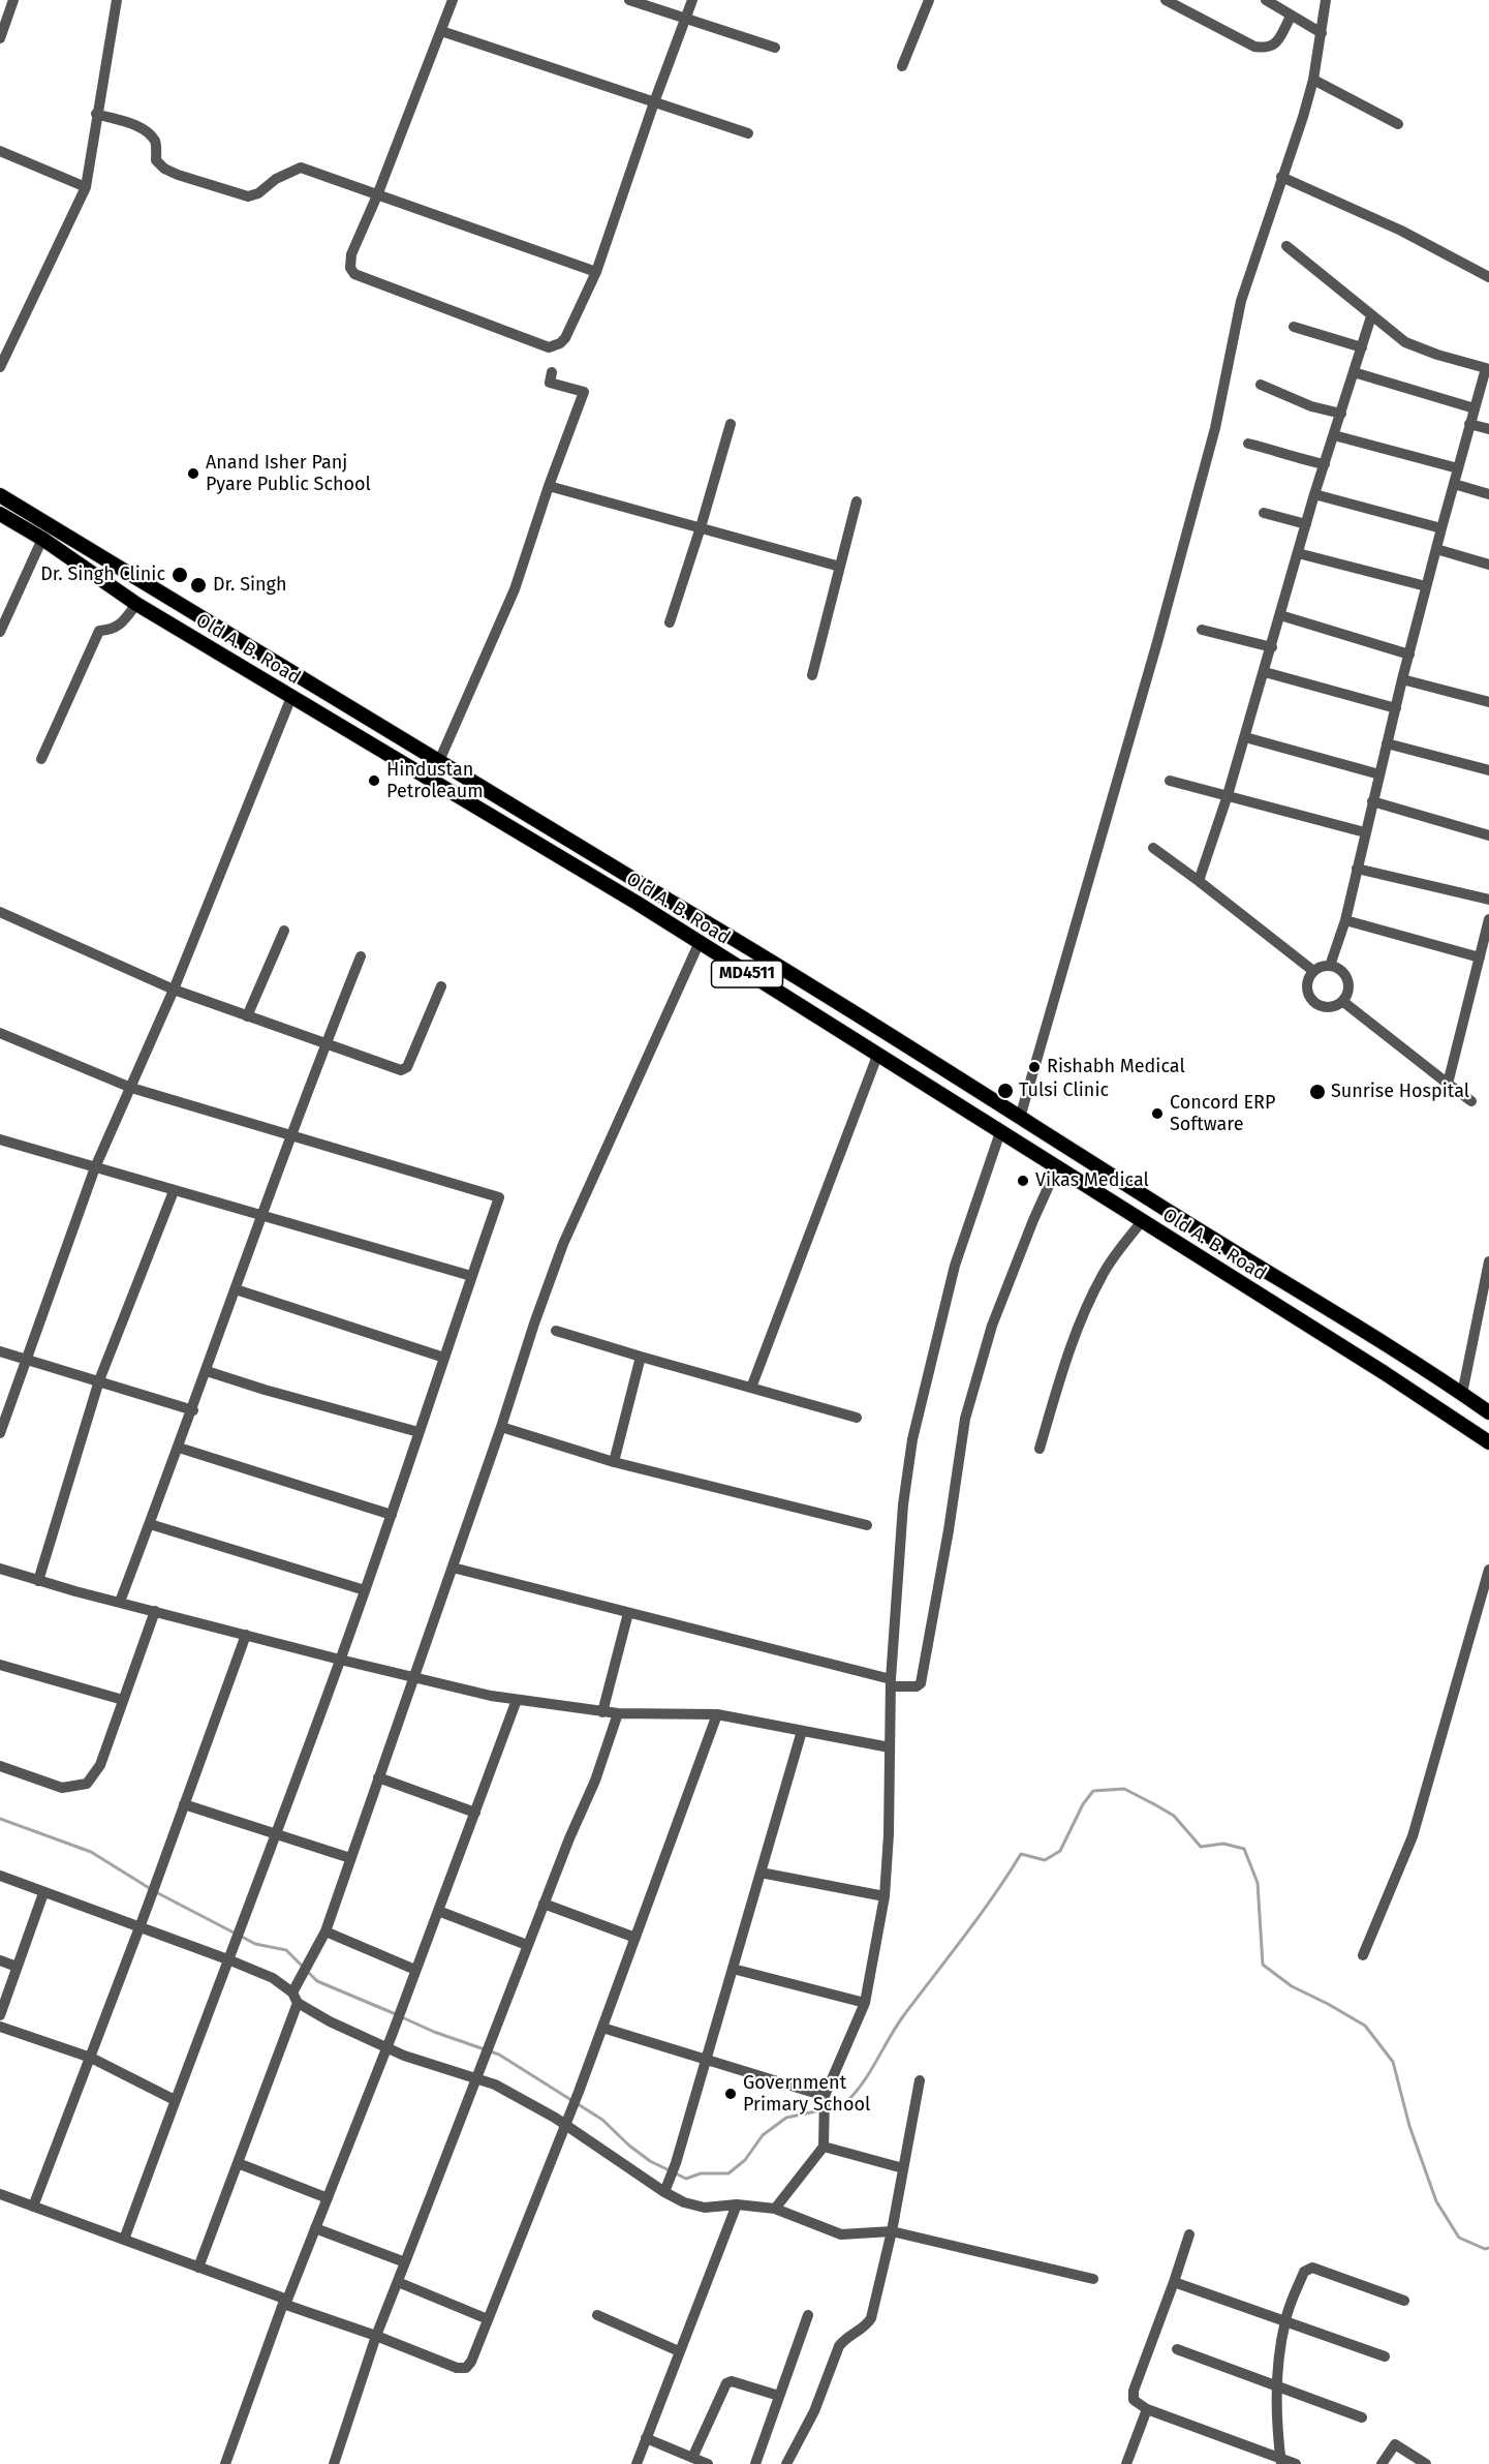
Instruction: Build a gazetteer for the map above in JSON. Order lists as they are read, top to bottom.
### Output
{
  "streets": {
    "main road": ["Old A. B. Road", "MD4511"]
  },
  "places": [
    "Anand Isher Panj Pyare Public School",
    "Dr. Singh Clinic",
    "Dr. Singh",
    "Hindustan Petroleaum",
    "Rishabh Medical",
    "Tulsi Clinic",
    "Sunrise Hospital",
    "Concord ERP Software",
    "Vikas Medical",
    "Government Primary School"
  ]
}
